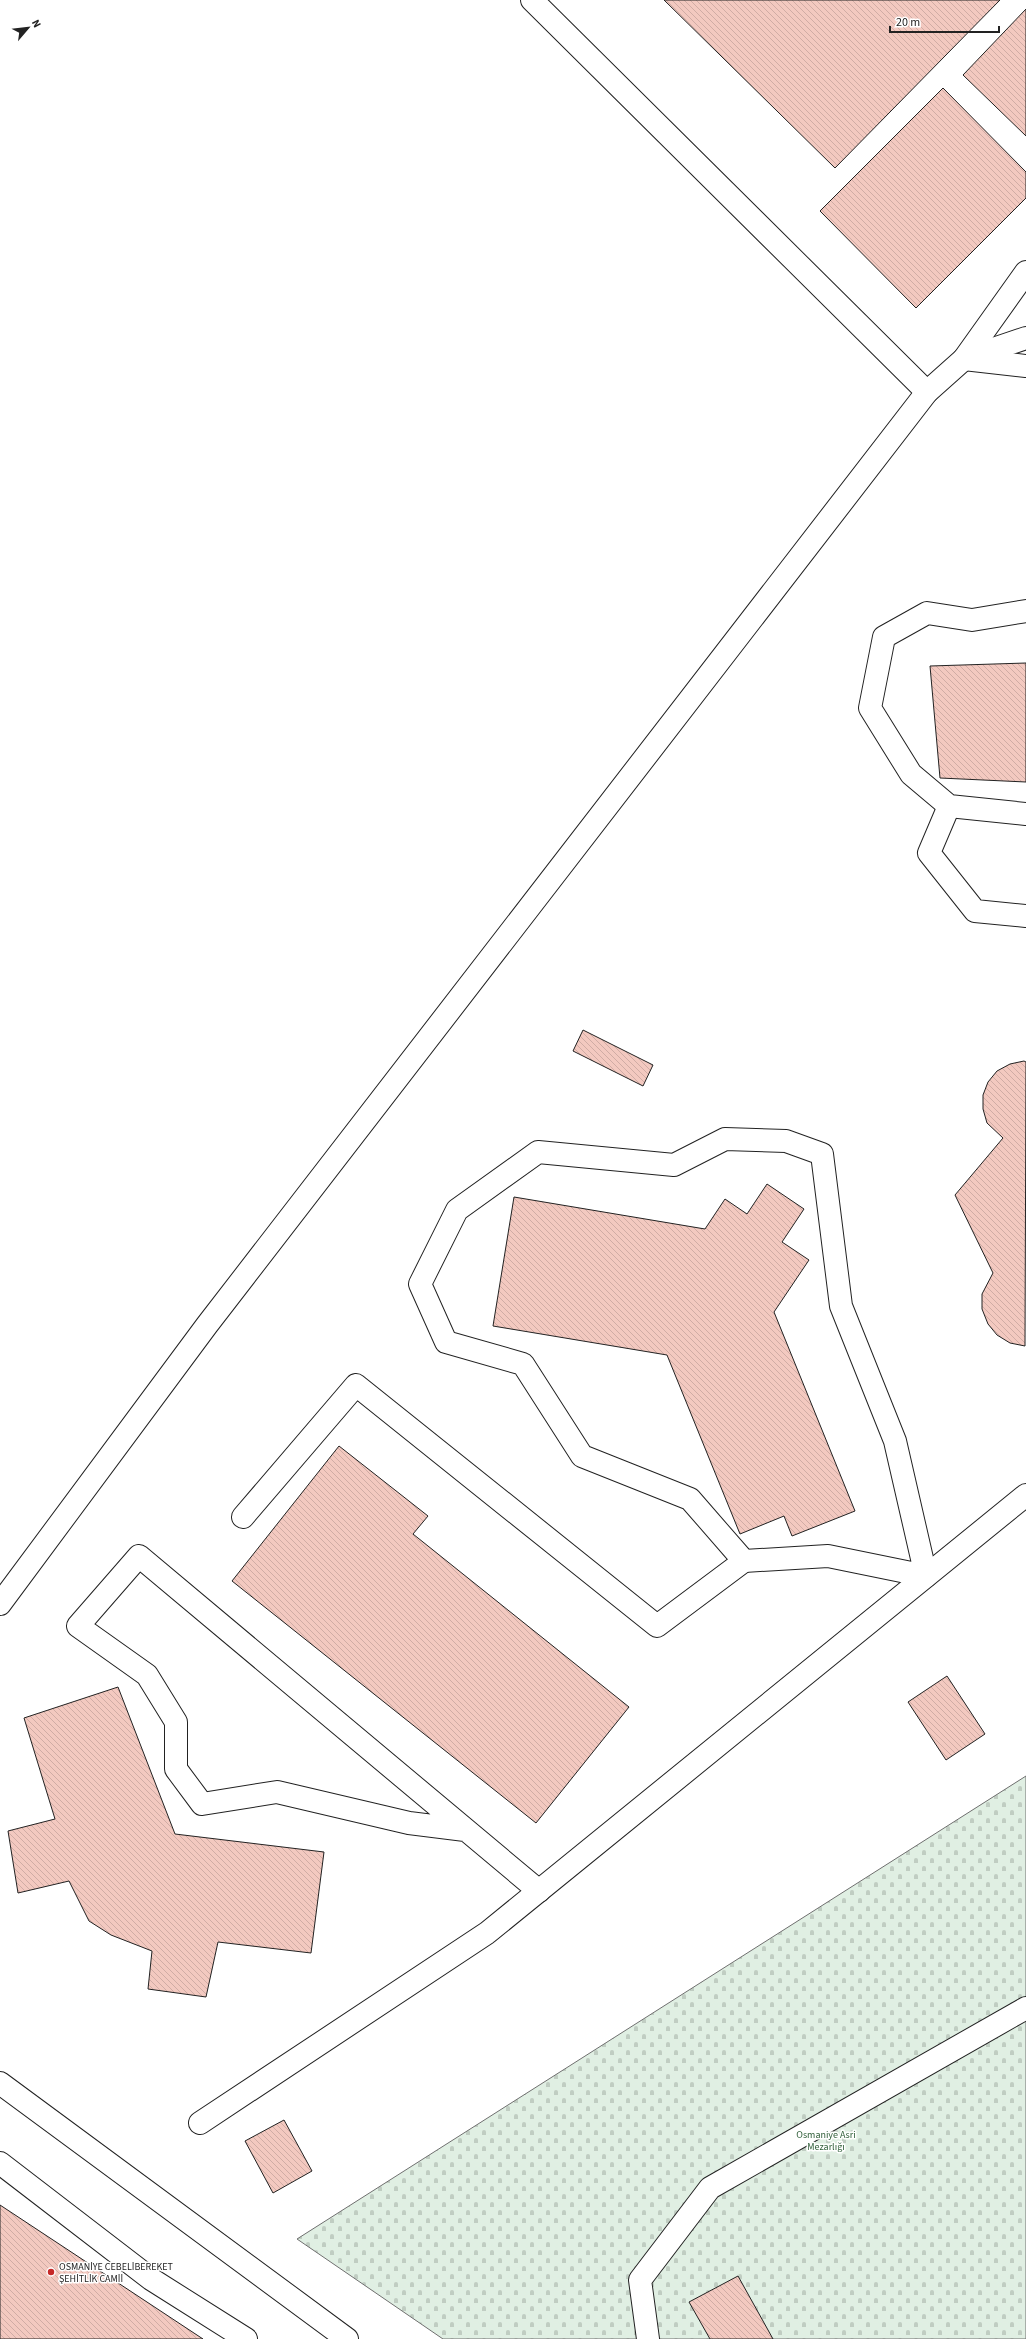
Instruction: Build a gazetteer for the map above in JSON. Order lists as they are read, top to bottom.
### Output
{
  "parks": ["Osmaniye Asri Mezarlığı"],
  "places": ["OSMANİYE CEBELİBEREKET ŞEHİTLİK CAMİİ"],
  "scale_bar": "20 m",
  "north": "top right"
}
